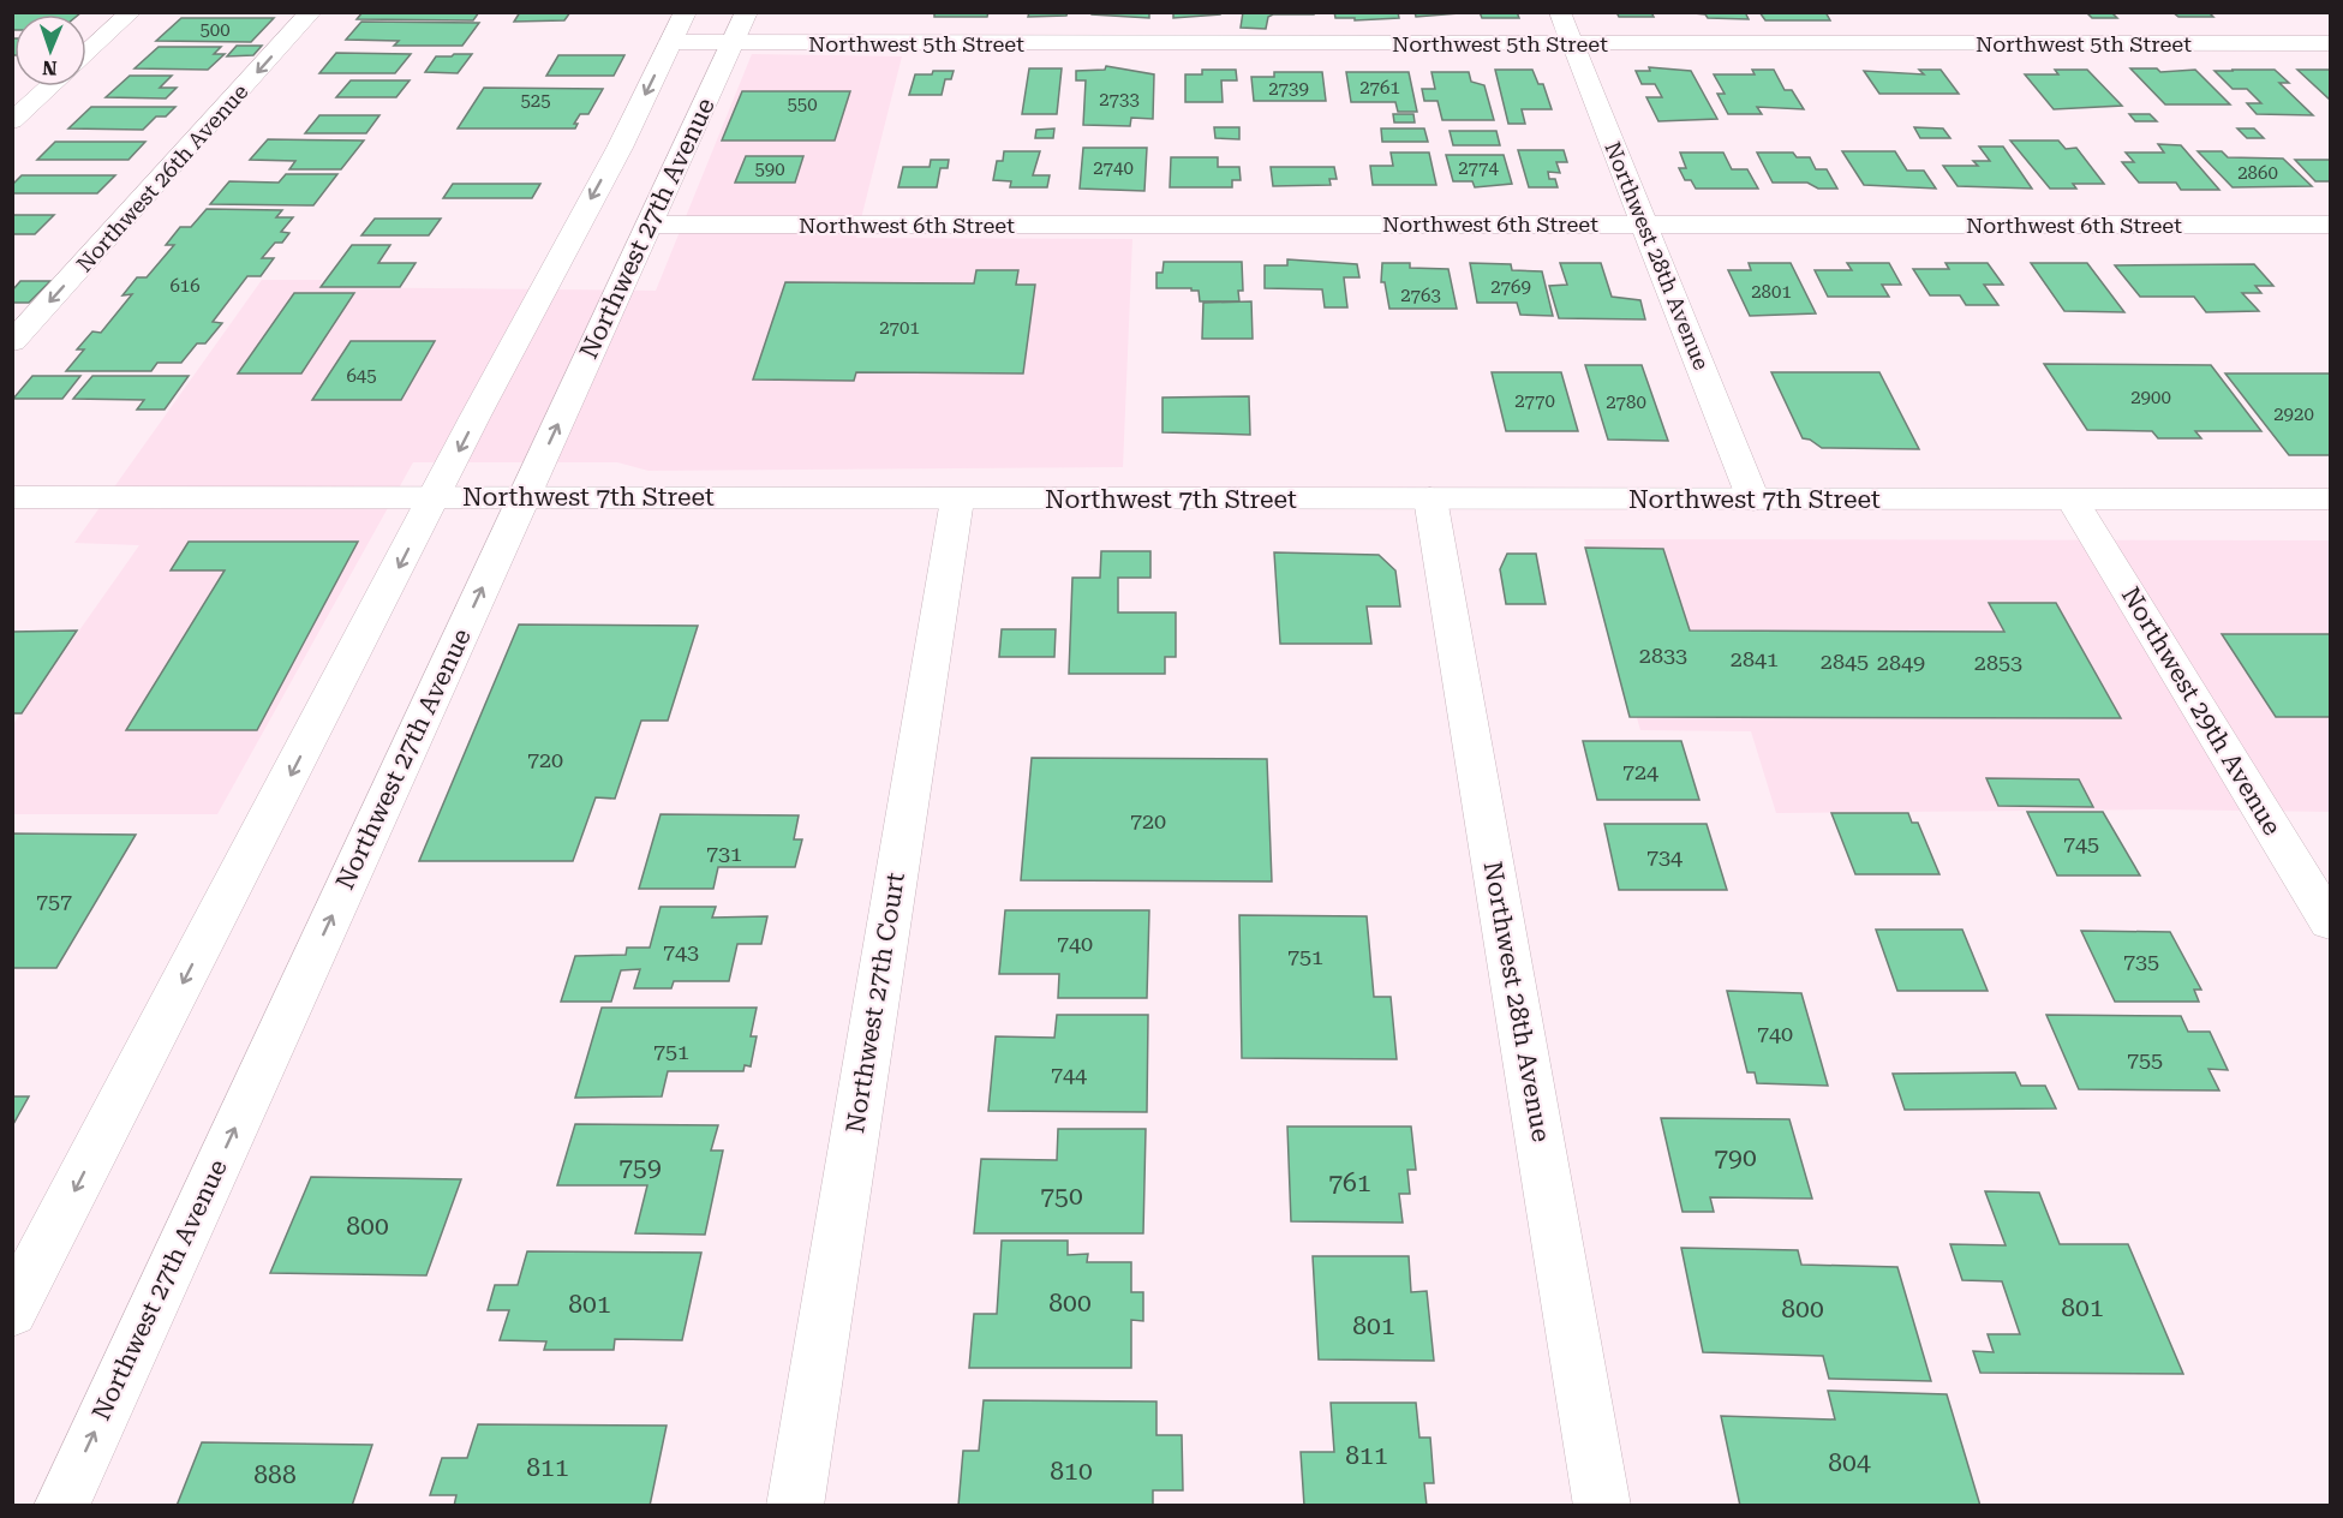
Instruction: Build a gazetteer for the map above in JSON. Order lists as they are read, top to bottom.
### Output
{
  "streets": {
    "main road": [
      "Northwest 5th Street",
      "Northwest 26th Avenue",
      "Northwest 6th Street",
      "Northwest 27th Avenue",
      "Northwest 28th Avenue",
      "Northwest 7th Street",
      "Northwest 29th Avenue",
      "Northwest 27th Court"
    ]
  },
  "crossings": [
    ["Northwest 5th Street", "Northwest 27th Avenue"],
    ["Northwest 5th Street", "Northwest 28th Avenue"],
    ["Northwest 6th Street", "Northwest 27th Avenue"],
    ["Northwest 6th Street", "Northwest 28th Avenue"],
    ["Northwest 27th Avenue", "Northwest 7th Street"],
    ["Northwest 28th Avenue", "Northwest 7th Street"],
    ["Northwest 7th Street", "Northwest 29th Avenue"],
    ["Northwest 7th Street", "Northwest 27th Court"]
  ],
  "house_numbers": [
    "500",
    "2761",
    "2739",
    "2733",
    "525",
    "550",
    "2740",
    "2774",
    "590",
    "2860",
    "616",
    "2769",
    "2801",
    "2763",
    "2701",
    "645",
    "2900",
    "2770",
    "2780",
    "2920",
    "2833",
    "2841",
    "2845",
    "2849",
    "2853",
    "720",
    "724",
    "720",
    "745",
    "731",
    "734",
    "757",
    "740",
    "743",
    "751",
    "735",
    "740",
    "751",
    "755",
    "744",
    "790",
    "759",
    "761",
    "750",
    "800",
    "800",
    "801",
    "801",
    "800",
    "801",
    "811",
    "804",
    "811",
    "810",
    "888"
  ],
  "north": "bottom"
}
